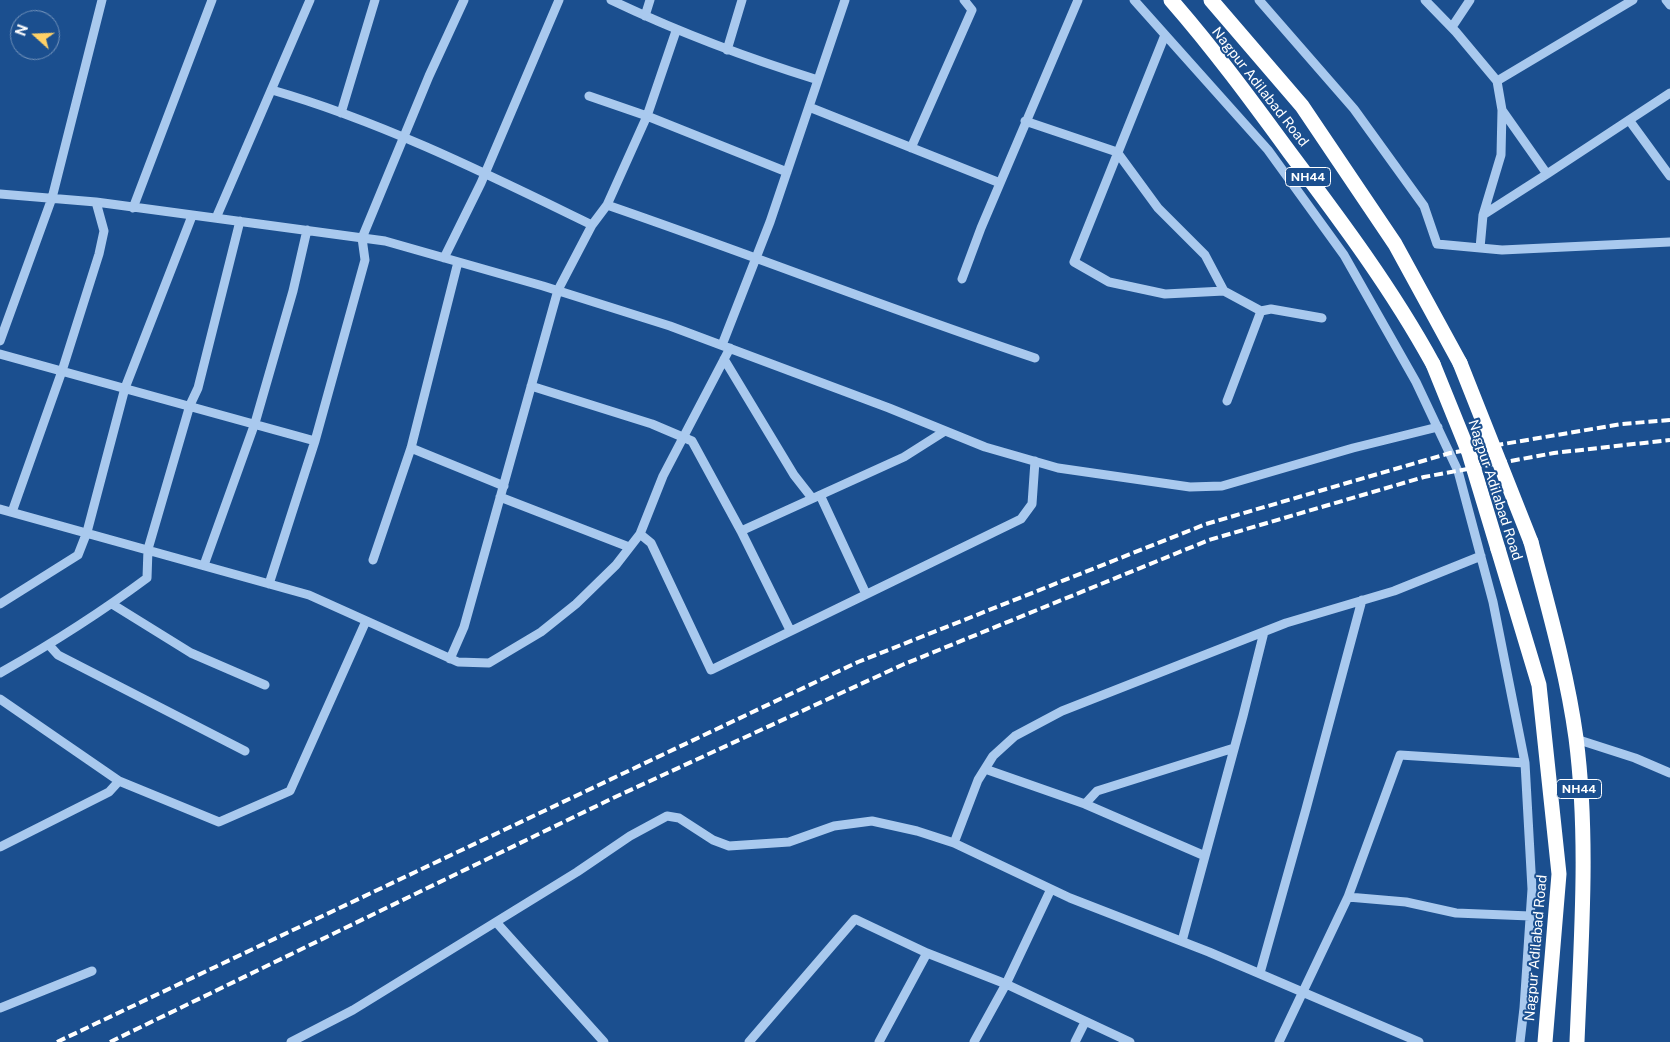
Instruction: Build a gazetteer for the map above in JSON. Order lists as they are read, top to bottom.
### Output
{
  "streets": {
    "highway": ["Nagpur Adilabad Road", "NH44"]
  },
  "north": "left"
}
